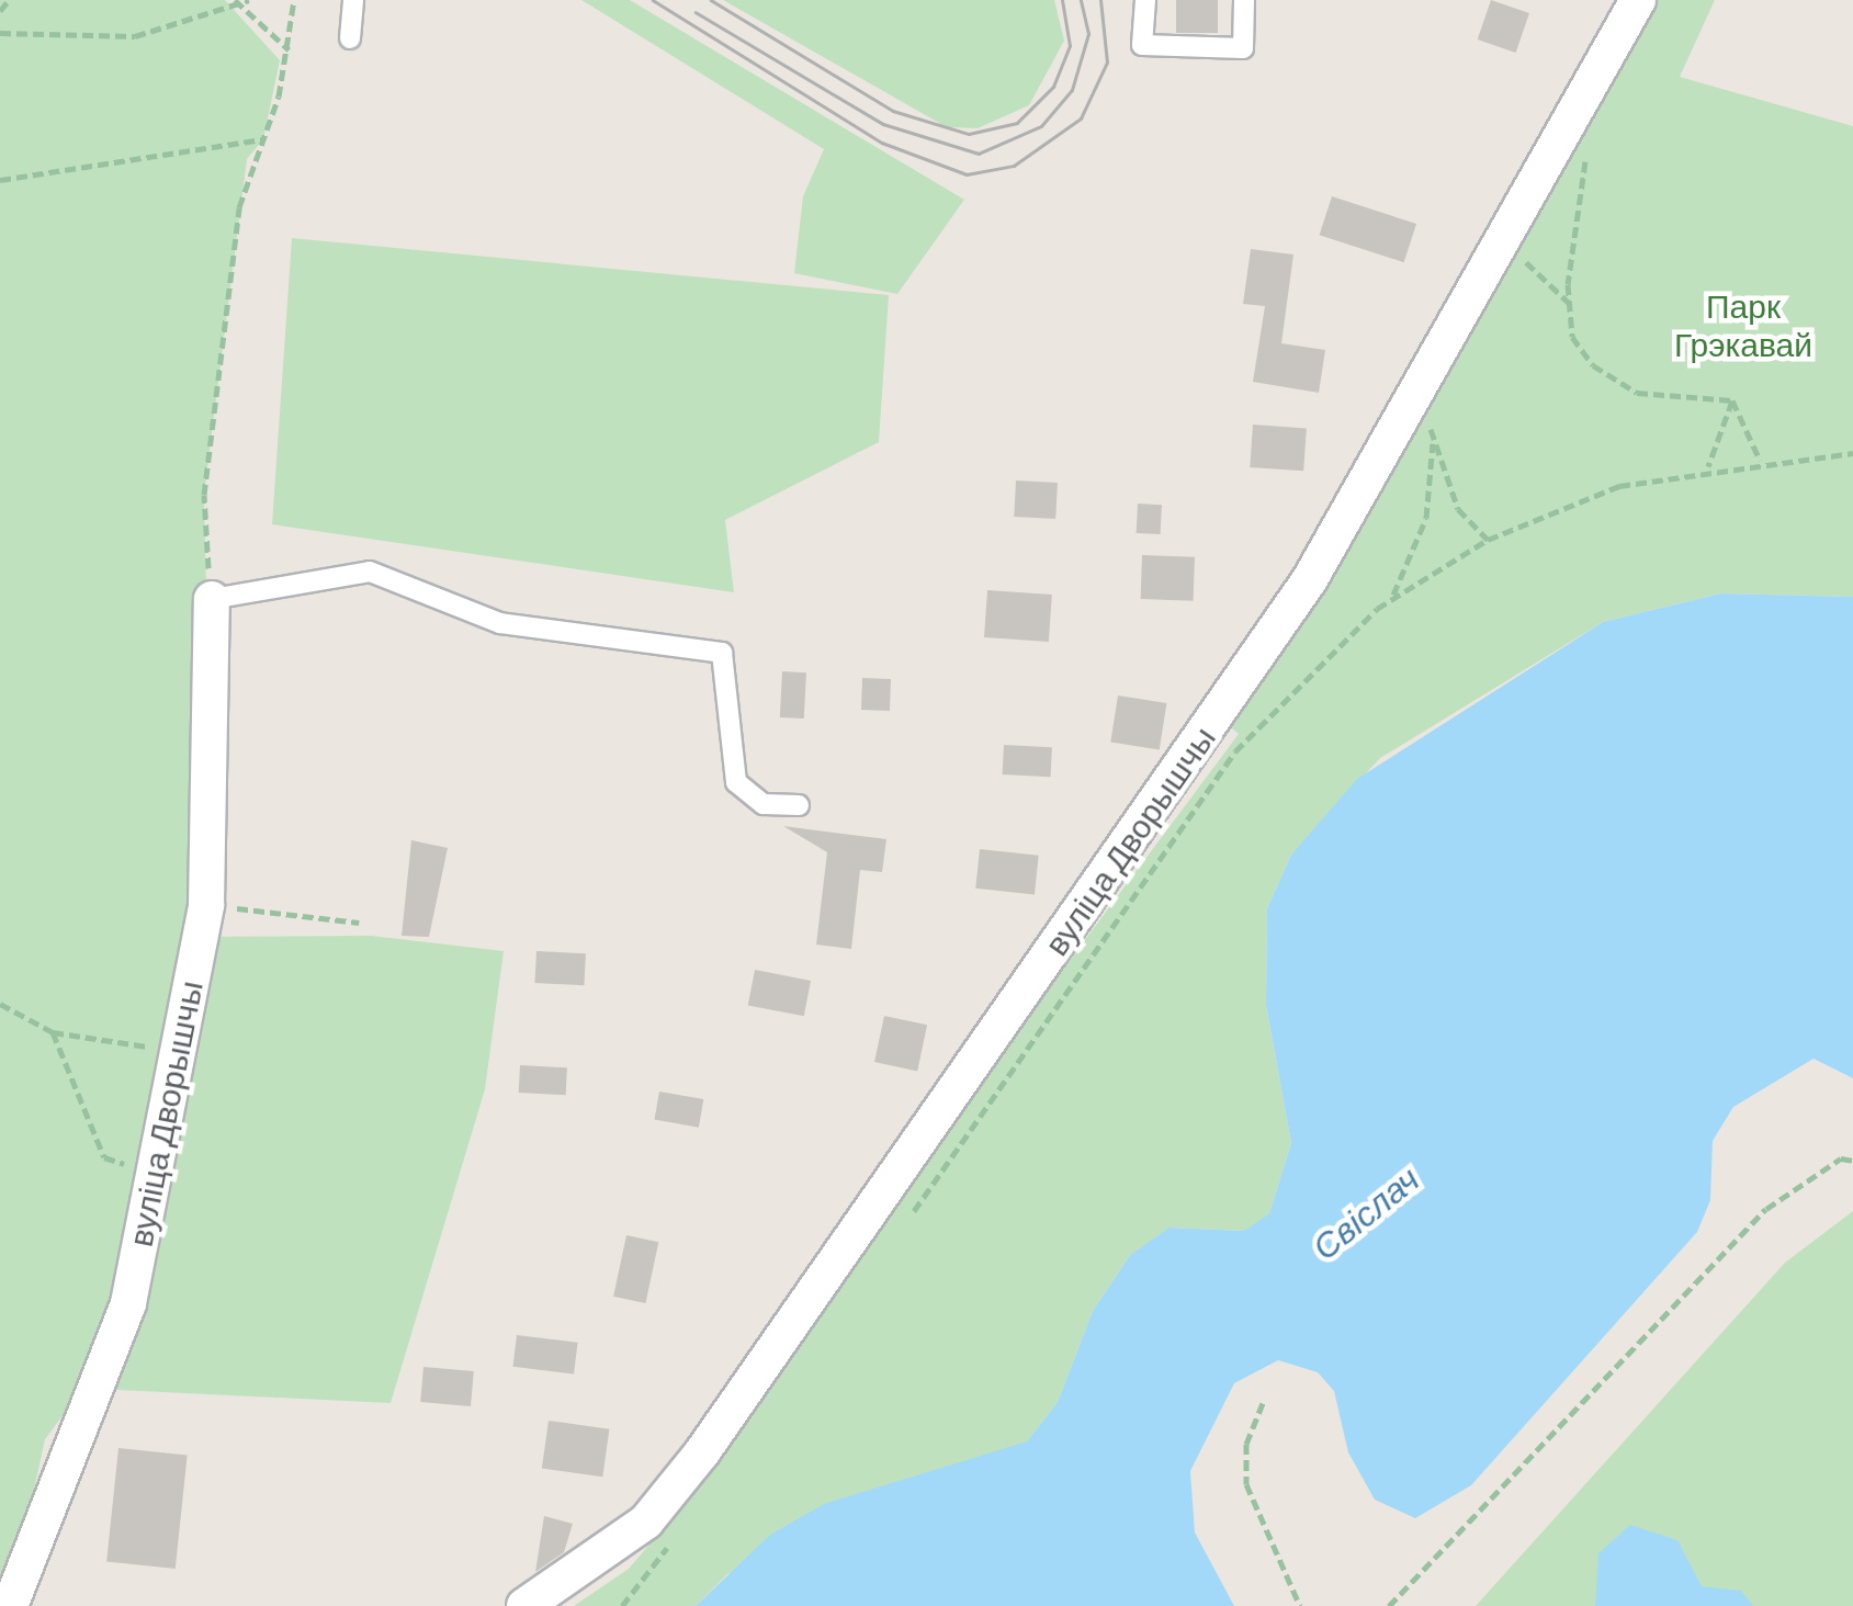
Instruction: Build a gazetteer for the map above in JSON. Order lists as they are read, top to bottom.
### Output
{
  "streets": {
    "street": ["вуліца Дворышчы"]
  },
  "water": ["Свіслач"],
  "parks": ["Парк Грэкавай"]
}
